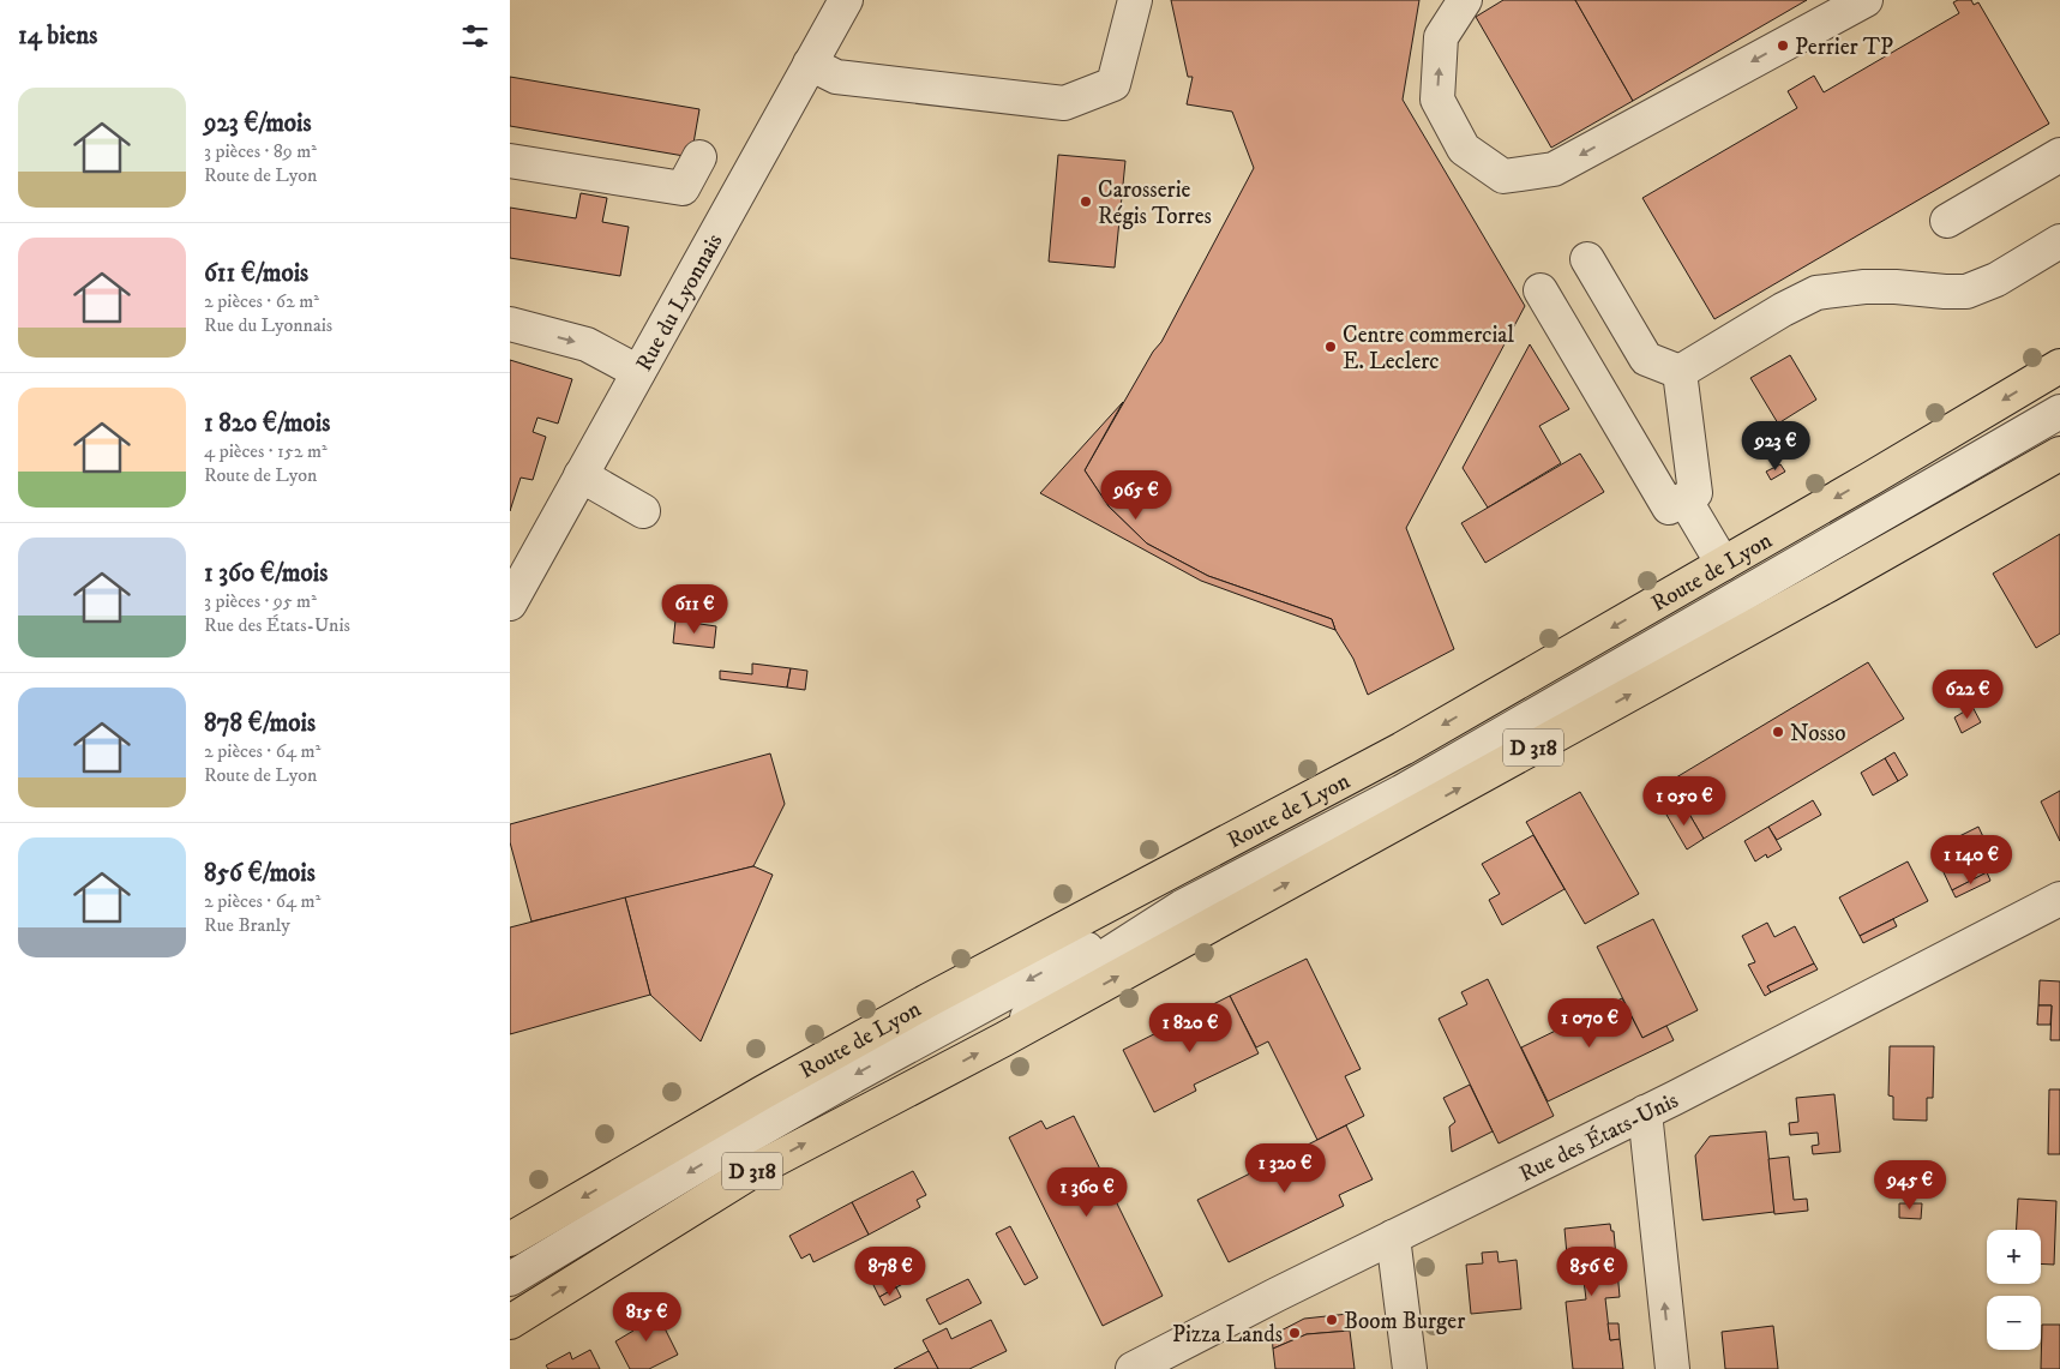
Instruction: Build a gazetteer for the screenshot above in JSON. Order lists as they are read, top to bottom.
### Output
{
  "streets": {
    "main road": ["Route de Lyon", "D 318"],
    "street": ["Rue du Lyonnais", "Rue des États-Unis"]
  },
  "places": [
    "Perrier TP",
    "Carosserie Régis Torres",
    "Centre commercial E. Leclerc",
    "Nosso",
    "Boom Burger",
    "Pizza Lands"
  ],
  "page": {
    "heading": "14 biens",
    "list": [
      {
        "name": "923 €/mois",
        "note": "3 pièces · 89 m² · Route de Lyon"
      },
      {
        "name": "611 €/mois",
        "note": "2 pièces · 62 m² · Rue du Lyonnais"
      },
      {
        "name": "1 820 €/mois",
        "note": "4 pièces · 152 m² · Route de Lyon"
      },
      {
        "name": "1 360 €/mois",
        "note": "3 pièces · 95 m² · Rue des États-Unis"
      },
      {
        "name": "878 €/mois",
        "note": "2 pièces · 64 m² · Route de Lyon"
      },
      {
        "name": "856 €/mois",
        "note": "2 pièces · 64 m² · Rue Branly"
      }
    ],
    "price": [
      "923 €",
      "965 €",
      "611 €",
      "622 €",
      "1 050 €",
      "1 140 €",
      "1 070 €",
      "1 820 €",
      "1 320 €",
      "945 €",
      "1 360 €",
      "878 €",
      "856 €",
      "815 €"
    ],
    "map_buttons": ["+", "−"]
  }
}
